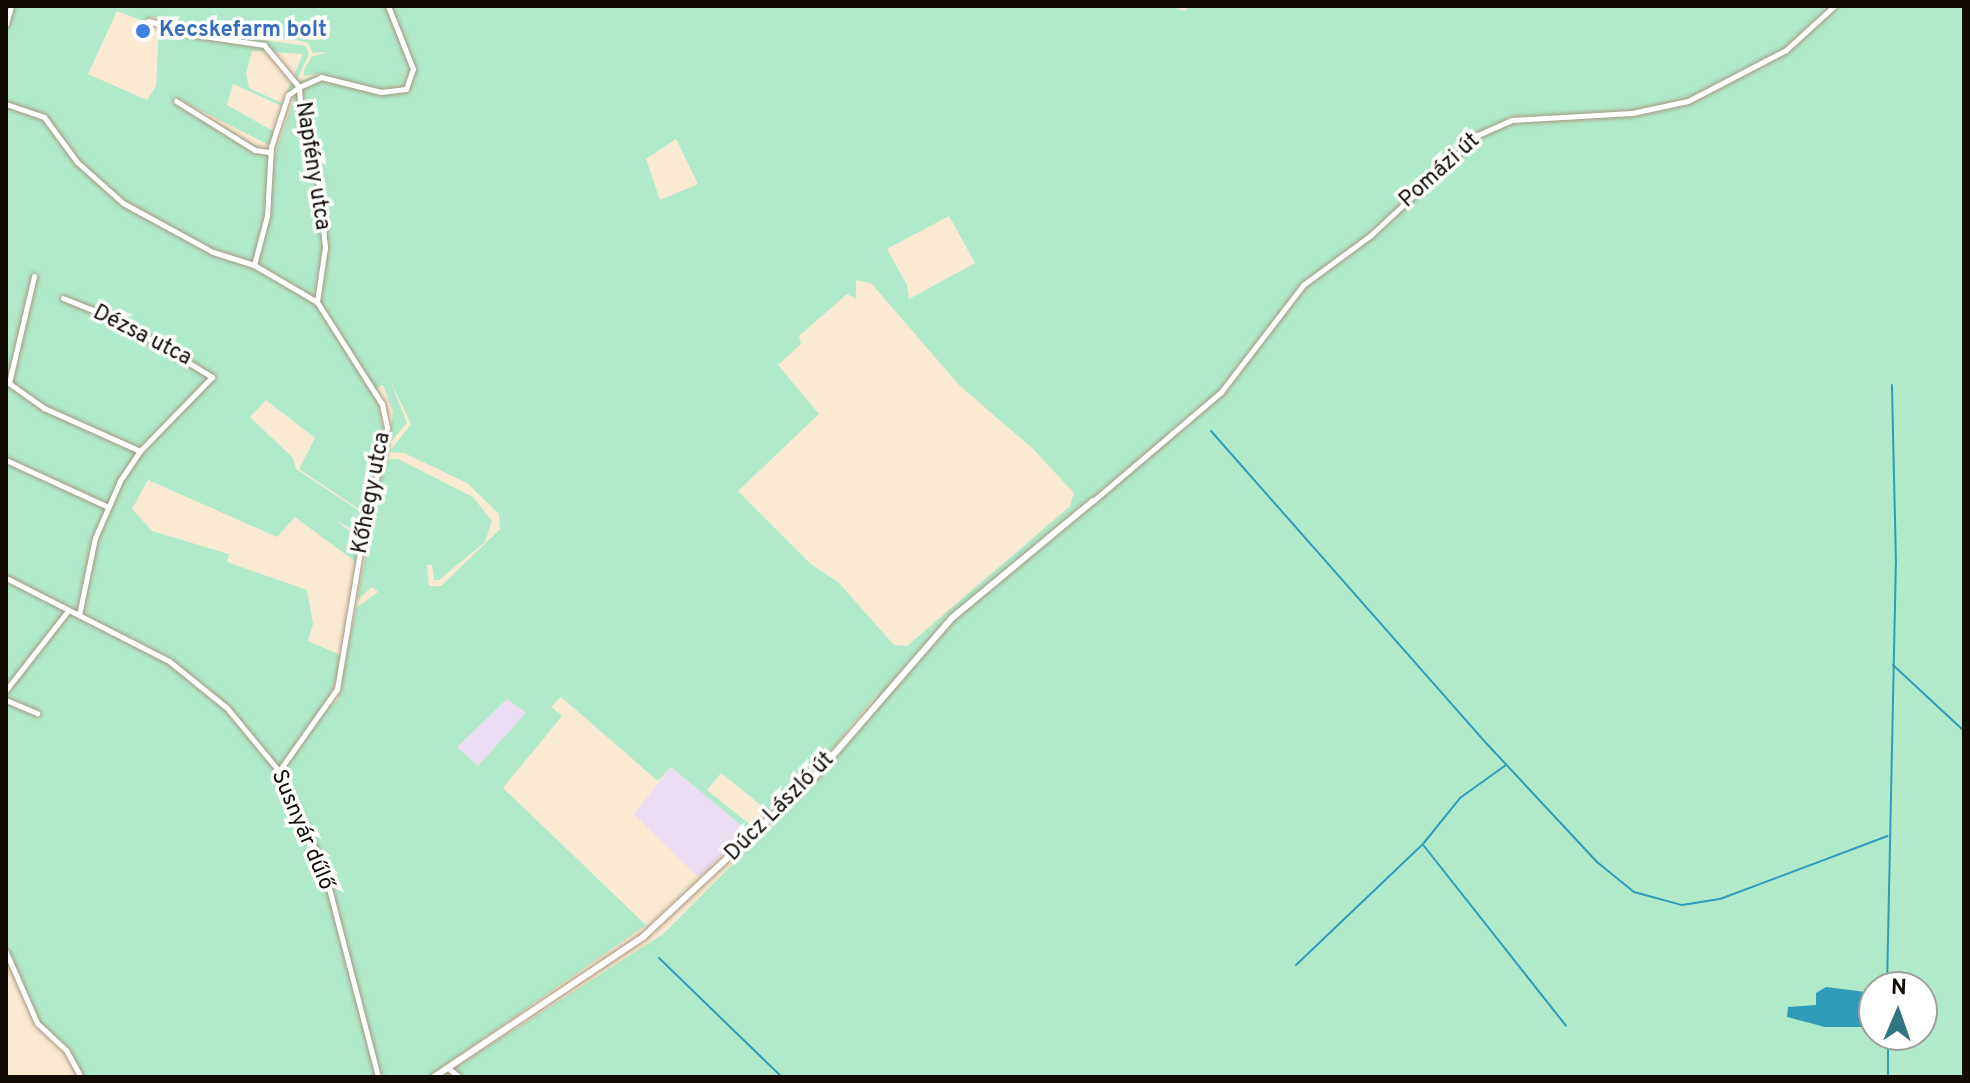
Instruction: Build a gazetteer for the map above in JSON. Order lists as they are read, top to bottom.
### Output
{
  "streets": {
    "street": [
      "Napfény utca",
      "Pomázi út",
      "Dézsa utca",
      "Kőhegy utca",
      "Dúcz László út",
      "Susnyár dűlő"
    ]
  },
  "crossings": [
    ["Napfény utca", "Kőhegy utca"],
    ["Pomázi út", "Dúcz László út"],
    ["Kőhegy utca", "Susnyár dűlő"]
  ],
  "places": ["Kecskefarm bolt"],
  "north": "top"
}
